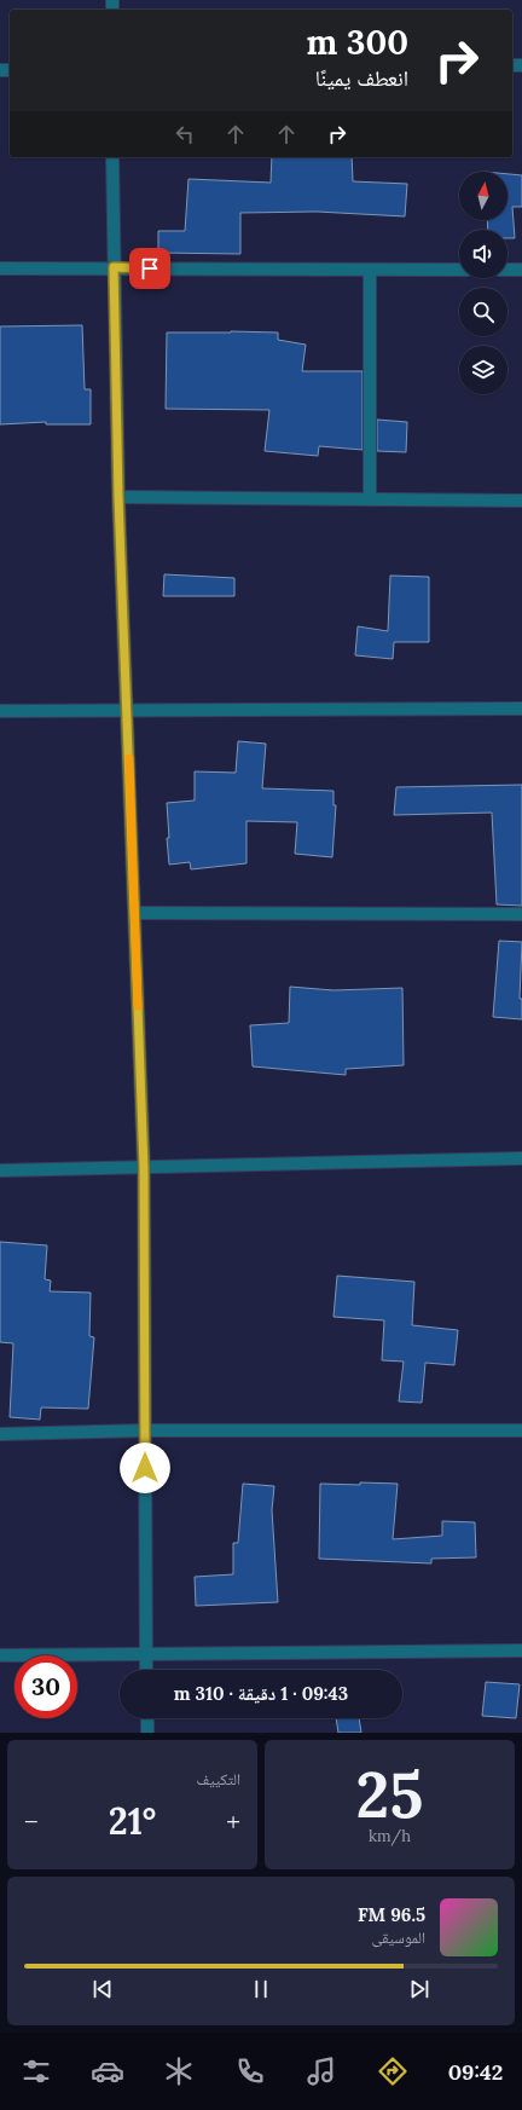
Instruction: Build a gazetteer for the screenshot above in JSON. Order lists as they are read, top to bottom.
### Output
{
  "north": "top",
  "page": {
    "turn": ["300 m", "انعطف يمينًا"],
    "limit": "30",
    "trip": "09:43 · 1 دقيقة · 310 m",
    "tile": [
      ["25", "km/h"],
      "التكييف"
    ],
    "heat": ["−", "21°", "+"],
    "song": ["96.5 FM", "الموسيقى"],
    "tabs": "09:42"
  }
}
